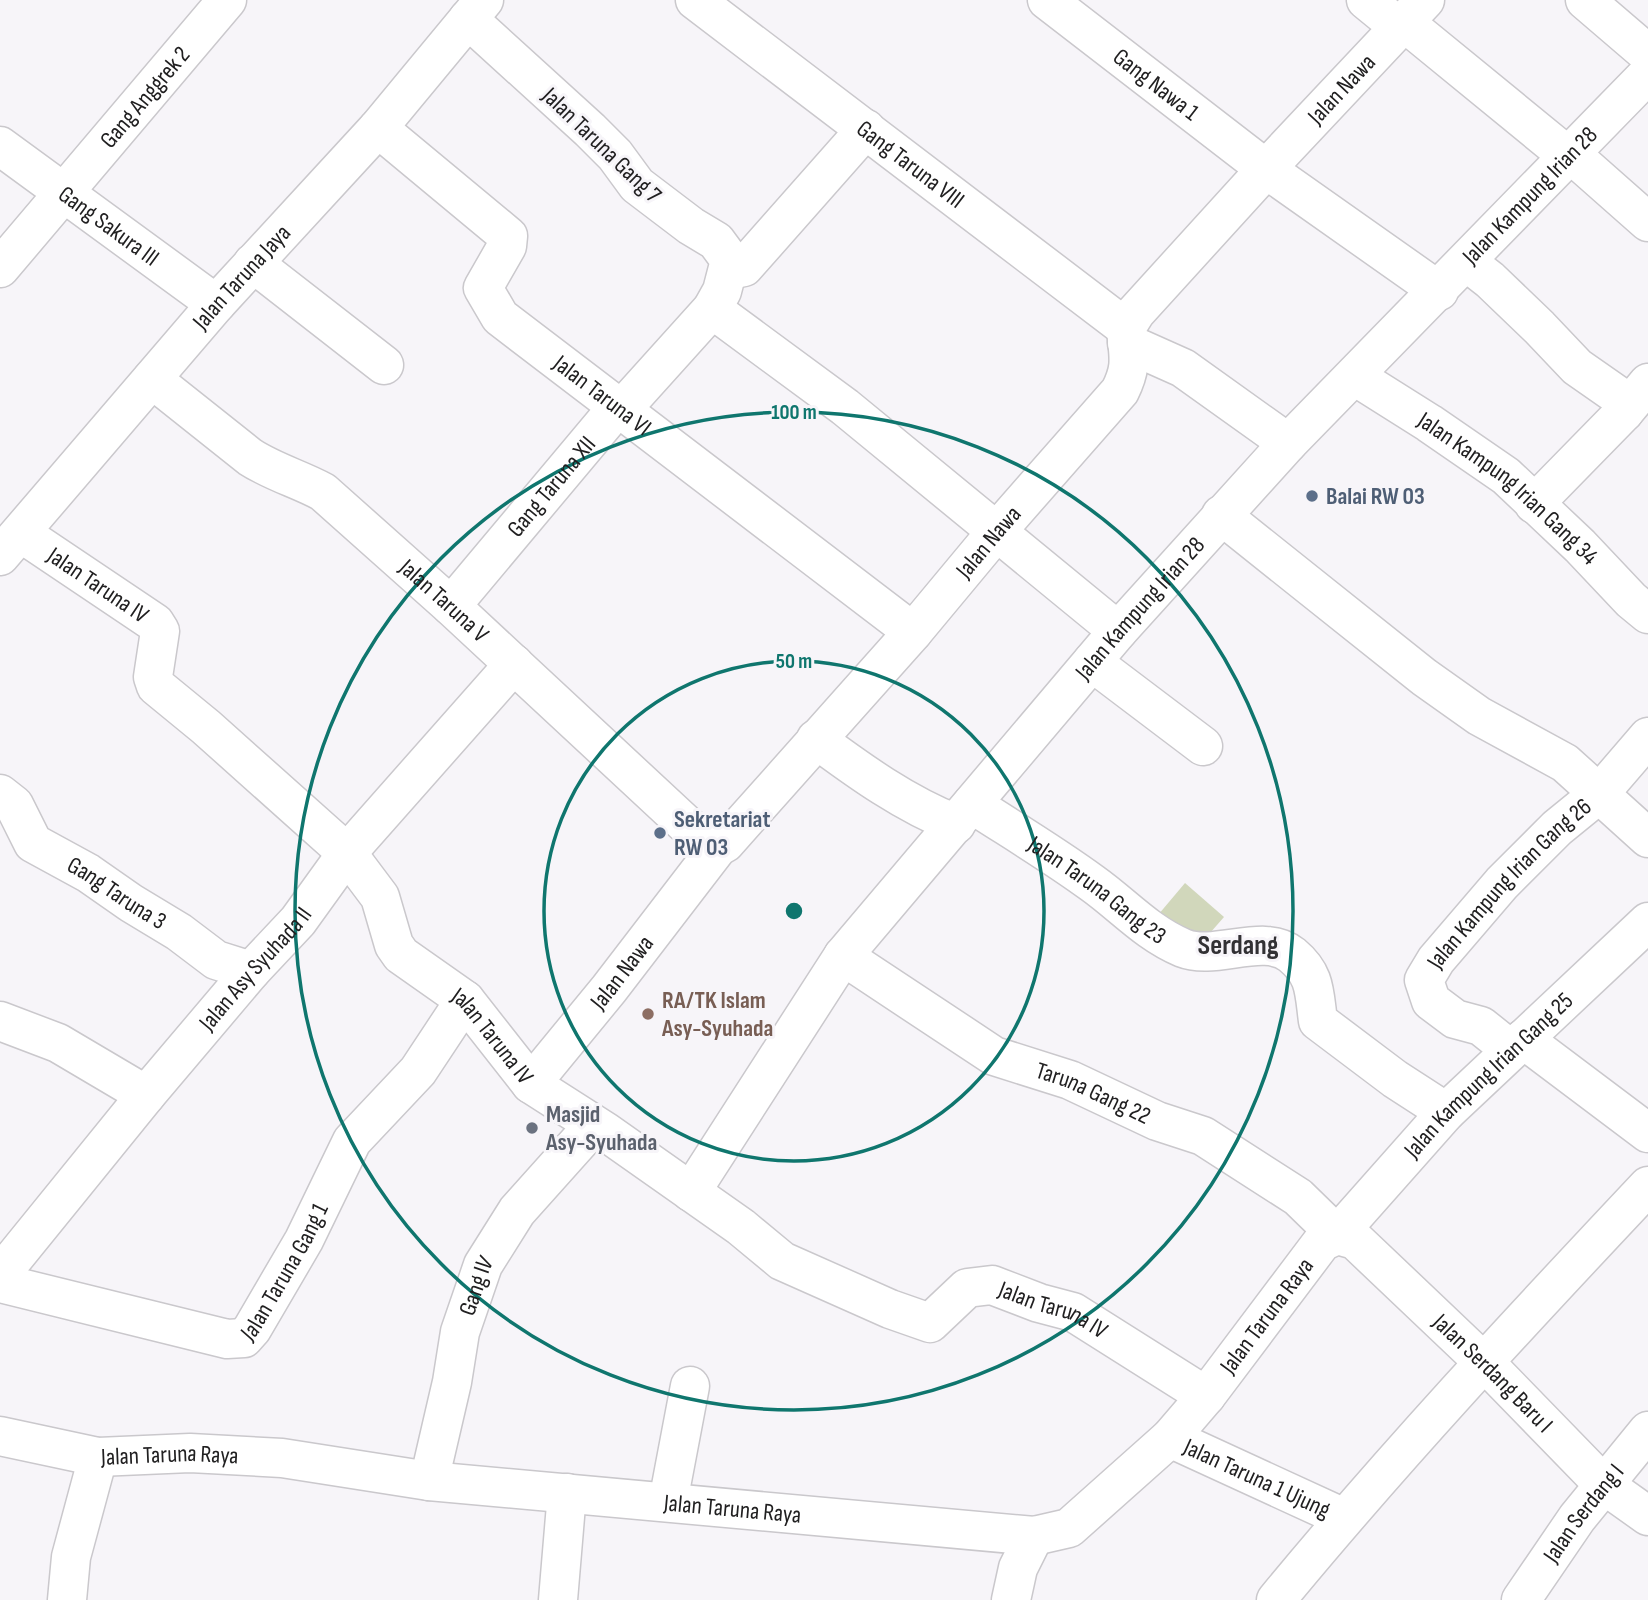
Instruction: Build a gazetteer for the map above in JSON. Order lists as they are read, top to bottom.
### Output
{
  "streets": {
    "street": [
      "Gang Nawa 1",
      "Jalan Nawa",
      "Gang Anggrek 2",
      "Jalan Taruna Gang 7",
      "Gang Taruna VIII",
      "Jalan Kampung Irian 28",
      "Gang Sakura III",
      "Jalan Taruna Jaya",
      "Jalan Taruna VI",
      "Gang Taruna XII",
      "Jalan Kampung Irian Gang 34",
      "Jalan Taruna IV",
      "Jalan Taruna V",
      "Jalan Kampung Irian Gang 26",
      "Jalan Taruna Gang 23",
      "Gang Taruna 3",
      "Jalan Asy Syuhada II",
      "Jalan Kampung Irian Gang 25",
      "Taruna Gang 22",
      "Jalan Taruna Gang 1",
      "Gang IV",
      "Jalan Taruna Raya",
      "Jalan Serdang Baru I",
      "Jalan Taruna 1 Ujung",
      "Jalan Serdang I"
    ]
  },
  "crossings": [
    ["Gang Nawa 1", "Jalan Nawa"],
    ["Gang Nawa 1", "Jalan Kampung Irian 28"],
    ["Jalan Nawa", "Gang Taruna VIII"],
    ["Jalan Nawa", "Jalan Taruna VI"],
    ["Jalan Nawa", "Jalan Taruna IV"],
    ["Jalan Nawa", "Jalan Taruna V"],
    ["Jalan Nawa", "Jalan Taruna Gang 23"],
    ["Gang Anggrek 2", "Gang Sakura III"],
    ["Jalan Taruna Gang 7", "Jalan Taruna Jaya"],
    ["Gang Taruna VIII", "Jalan Kampung Irian 28"],
    ["Jalan Kampung Irian 28", "Jalan Kampung Irian Gang 34"],
    ["Jalan Kampung Irian 28", "Jalan Taruna IV"],
    ["Jalan Kampung Irian 28", "Jalan Taruna Gang 23"],
    ["Jalan Kampung Irian 28", "Taruna Gang 22"],
    ["Gang Sakura III", "Jalan Taruna Jaya"],
    ["Jalan Taruna Jaya", "Jalan Taruna VI"],
    ["Jalan Taruna Jaya", "Jalan Taruna IV"],
    ["Jalan Taruna Jaya", "Jalan Taruna V"],
    ["Jalan Taruna VI", "Gang Taruna XII"],
    ["Gang Taruna XII", "Jalan Taruna V"],
    ["Jalan Taruna IV", "Jalan Asy Syuhada II"],
    ["Jalan Taruna IV", "Jalan Taruna Gang 1"],
    ["Jalan Taruna IV", "Gang IV"],
    ["Jalan Taruna IV", "Jalan Taruna Raya"],
    ["Jalan Taruna V", "Jalan Asy Syuhada II"],
    ["Jalan Kampung Irian Gang 26", "Jalan Kampung Irian Gang 25"],
    ["Jalan Taruna Gang 23", "Jalan Kampung Irian Gang 25"],
    ["Gang Taruna 3", "Jalan Asy Syuhada II"],
    ["Jalan Kampung Irian Gang 25", "Taruna Gang 22"],
    ["Jalan Kampung Irian Gang 25", "Jalan Taruna Raya"],
    ["Jalan Kampung Irian Gang 25", "Jalan Serdang Baru I"],
    ["Taruna Gang 22", "Jalan Taruna Raya"],
    ["Taruna Gang 22", "Jalan Serdang Baru I"],
    ["Gang IV", "Jalan Taruna Raya"],
    ["Jalan Taruna Raya", "Jalan Serdang Baru I"],
    ["Jalan Taruna Raya", "Jalan Taruna 1 Ujung"],
    ["Jalan Serdang Baru I", "Jalan Serdang I"]
  ],
  "districts": ["Serdang"],
  "places": [
    "Balai RW 03",
    "Sekretariat RW 03",
    "RA/TK Islam Asy-Syuhada",
    "Masjid Asy-Syuhada"
  ],
  "rings": ["100 m", "50 m"]
}
